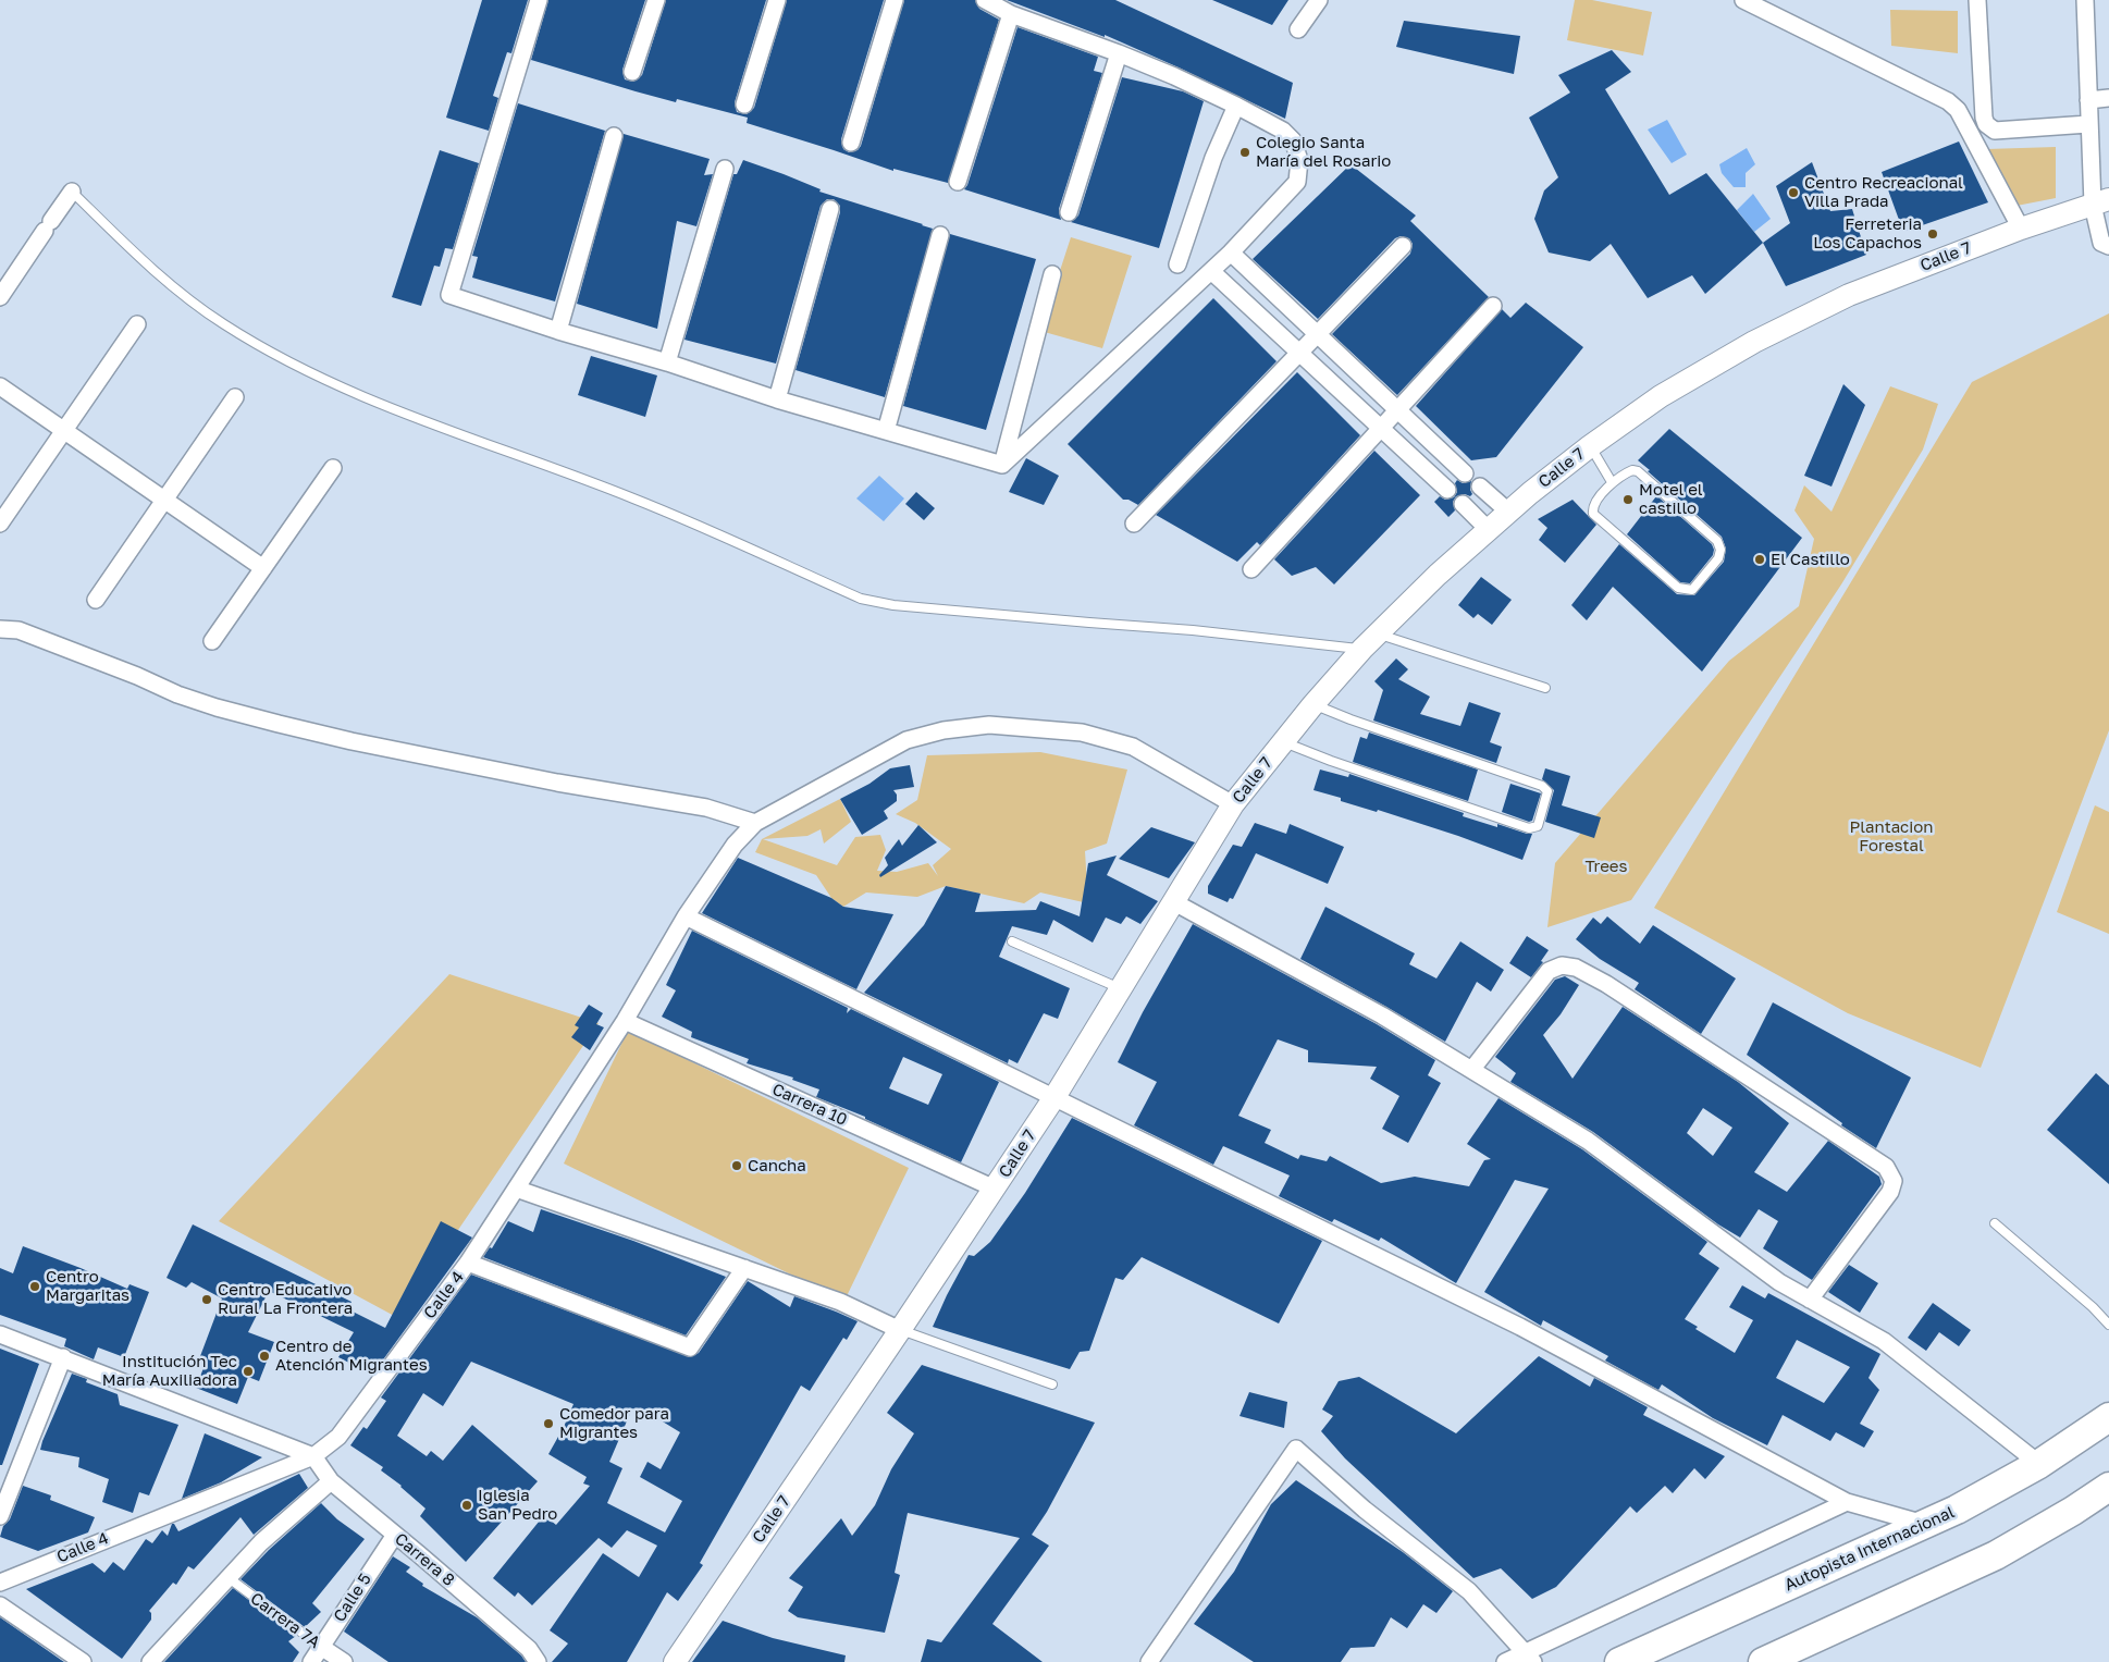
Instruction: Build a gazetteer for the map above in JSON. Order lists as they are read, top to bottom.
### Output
{
  "streets": {
    "highway": ["Autopista Internacional"],
    "street": [
      "Calle 7",
      "Carrera 10",
      "Calle 4",
      "Carrera 8",
      "Calle 5",
      "Carrera 7A"
    ]
  },
  "crossings": [
    ["Calle 7", "Carrera 10"],
    ["Calle 7", "Calle 4"],
    ["Carrera 10", "Calle 4"],
    ["Calle 4", "Carrera 8"],
    ["Carrera 8", "Calle 5"],
    ["Calle 5", "Carrera 7A"]
  ],
  "parks": ["Plantacion Forestal", "Trees"],
  "places": [
    "Colegio Santa María del Rosario",
    "Centro Recreacional Villa Prada",
    "Ferreteria Los Capachos",
    "Motel el castillo",
    "El Castillo",
    "Cancha",
    "Centro Margaritas",
    "Centro Educativo Rural La Frontera",
    "Centro de Atención Migrantes",
    "Institución Tec María Auxiliadora",
    "Comedor para Migrantes",
    "Iglesia San Pedro"
  ]
}
